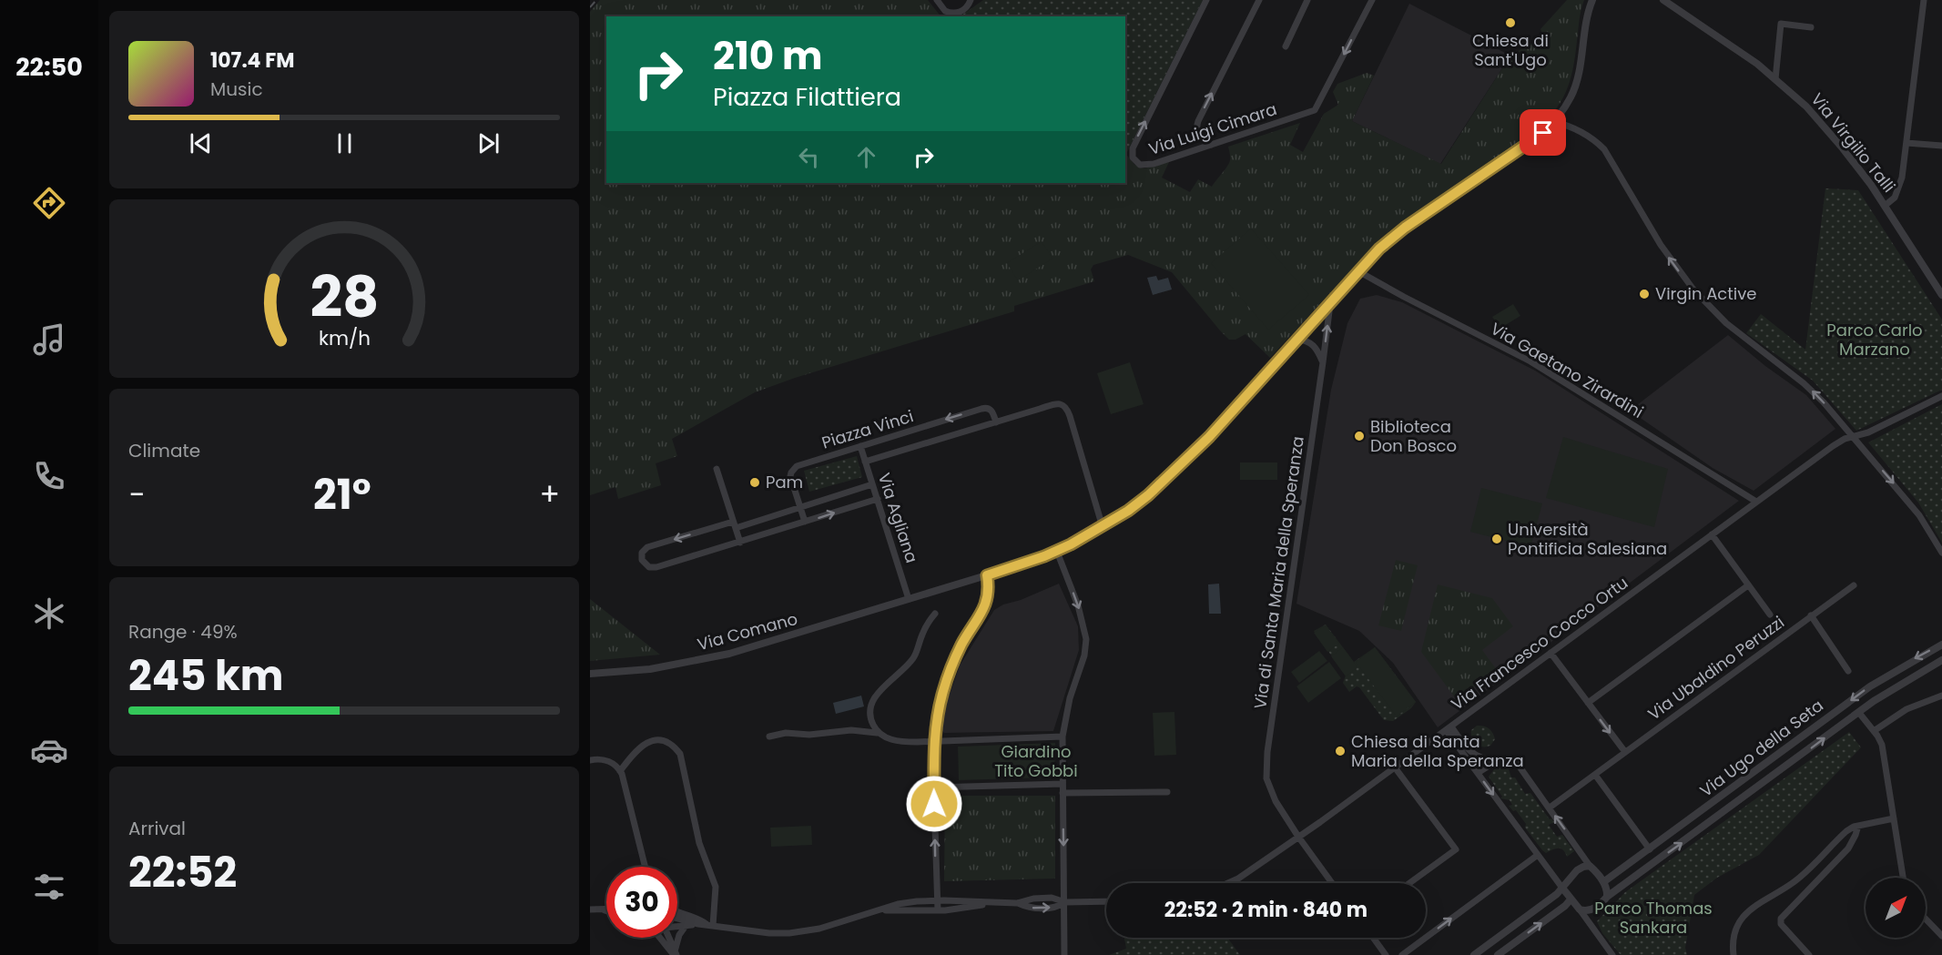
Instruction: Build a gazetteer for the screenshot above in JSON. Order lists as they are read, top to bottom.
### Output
{
  "streets": {
    "street": [
      "Via Luigi Cimara",
      "Via Virgilio Talli",
      "Via Gaetano Zirardini",
      "Piazza Vinci",
      "Via Agliana",
      "Via di Santa Maria della Speranza",
      "Via Comano",
      "Via Francesco Cocco Ortu",
      "Via Ubaldino Peruzzi",
      "Via Ugo della Seta"
    ]
  },
  "crossings": [
    ["Via Gaetano Zirardini", "Via Comano"],
    ["Via Gaetano Zirardini", "Via Francesco Cocco Ortu"],
    ["Piazza Vinci", "Via Agliana"],
    ["Piazza Vinci", "Via Comano"],
    ["Via Agliana", "Via Comano"],
    ["Via di Santa Maria della Speranza", "Via Comano"],
    ["Via di Santa Maria della Speranza", "Via Francesco Cocco Ortu"]
  ],
  "parks": ["Parco Carlo Marzano", "Giardino Tito Gobbi", "Parco Thomas Sankara"],
  "places": [
    "Chiesa di Sant'Ugo",
    "Virgin Active",
    "Biblioteca Don Bosco",
    "Pam",
    "Università Pontificia Salesiana",
    "Chiesa di Santa Maria della Speranza"
  ],
  "north": "top right",
  "page": {
    "tabs": "22:50",
    "turn": ["210 m", "Piazza Filattiera"],
    "song": ["107.4 FM", "Music"],
    "tile": [
      "Climate",
      ["Range · 49%", "245 km"],
      ["Arrival", "22:52"]
    ],
    "heat": ["−", "21°", "+"],
    "limit": "30",
    "trip": "22:52 · 2 min · 840 m",
    "gauge": ["28", "km/h"]
  }
}
